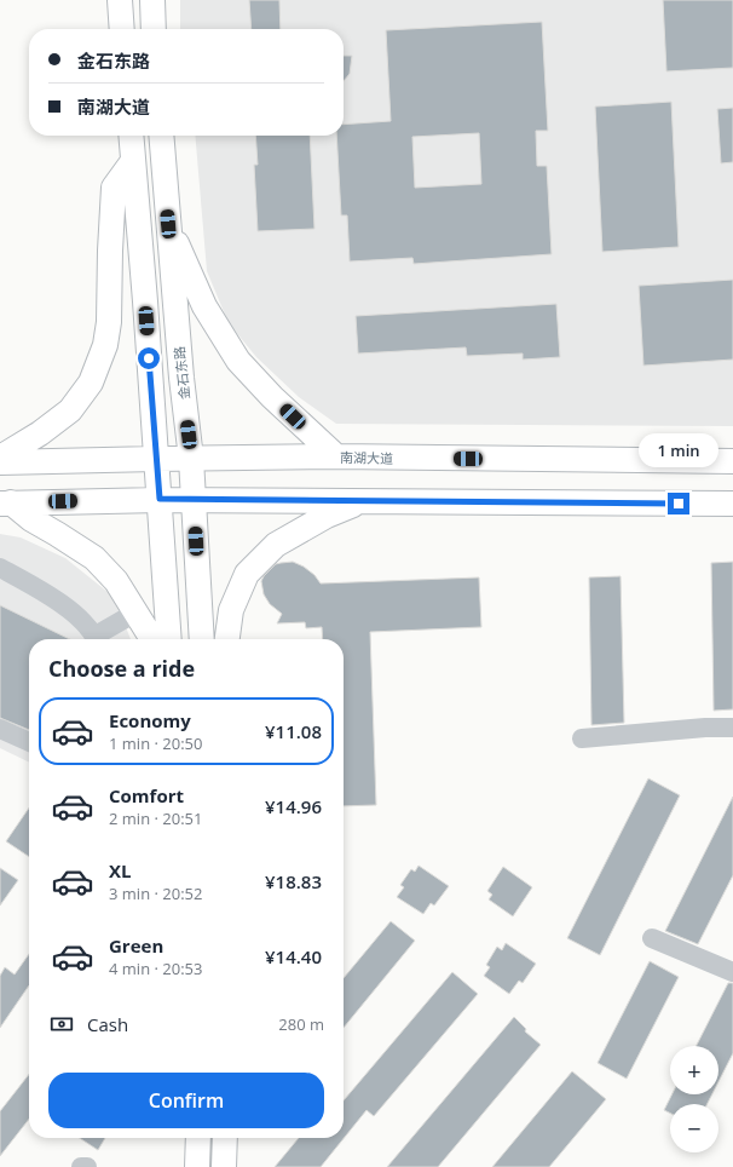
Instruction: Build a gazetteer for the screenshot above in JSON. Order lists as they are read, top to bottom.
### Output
{
  "streets": {
    "main road": ["金石东路", "南湖大道"]
  },
  "crossings": [
    ["金石东路", "南湖大道"]
  ],
  "page": {
    "banner": ["金石东路", "南湖大道"],
    "bubble": "1 min",
    "heading": "Choose a ride",
    "list": [
      {
        "name": "Economy",
        "note": "1 min · 20:50",
        "value": "¥11.08"
      },
      {
        "name": "Comfort",
        "note": "2 min · 20:51",
        "value": "¥14.96"
      },
      {
        "name": "XL",
        "note": "3 min · 20:52",
        "value": "¥18.83"
      },
      {
        "name": "Green",
        "note": "4 min · 20:53",
        "value": "¥14.40"
      }
    ],
    "pay": ["Cash", "280 m"],
    "map_buttons": ["+", "−"],
    "buttons": "Confirm"
  }
}
